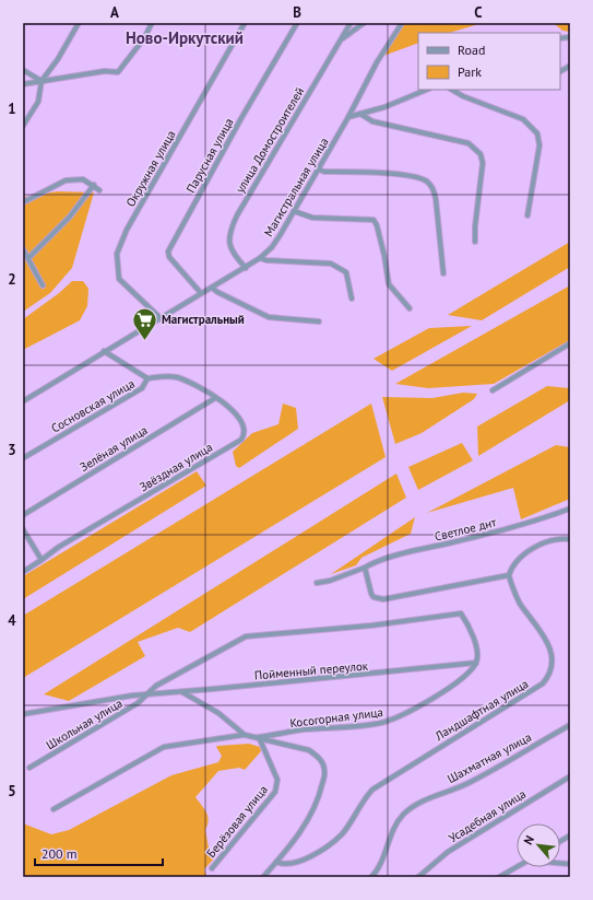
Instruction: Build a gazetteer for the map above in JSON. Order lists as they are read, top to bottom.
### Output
{
  "streets": {
    "street": [
      "улица Домостроителей",
      "Парусная улица",
      "Окружная улица",
      "Магистральная улица",
      "Сосновская улица",
      "Зелёная улица",
      "Звёздная улица",
      "Светлое днт",
      "Пойменный переулок",
      "Ландшафтная улица",
      "Косогорная улица",
      "Школьная улица",
      "Шахматная улица",
      "Усадебная улица",
      "Берёзовая улица"
    ]
  },
  "crossings": [
    ["улица Домостроителей", "Магистральная улица"],
    ["Парусная улица", "Магистральная улица"],
    ["Окружная улица", "Магистральная улица"],
    ["Магистральная улица", "Сосновская улица"],
    ["Сосновская улица", "Звёздная улица"],
    ["Зелёная улица", "Звёздная улица"],
    ["Пойменный переулок", "Косогорная улица"],
    ["Пойменный переулок", "Школьная улица"],
    ["Косогорная улица", "Школьная улица"],
    ["Косогорная улица", "Берёзовая улица"]
  ],
  "districts": ["Ново-Иркутский"],
  "places": {
    "supermarket": ["Магистральный"]
  },
  "legend": ["Road", "Park"],
  "scale_bar": "200 m",
  "north": "top left",
  "grid": {
    "columns": ["A", "B", "C"],
    "rows": [
      "1",
      "2",
      "3",
      "4",
      "5"
    ]
  }
}
